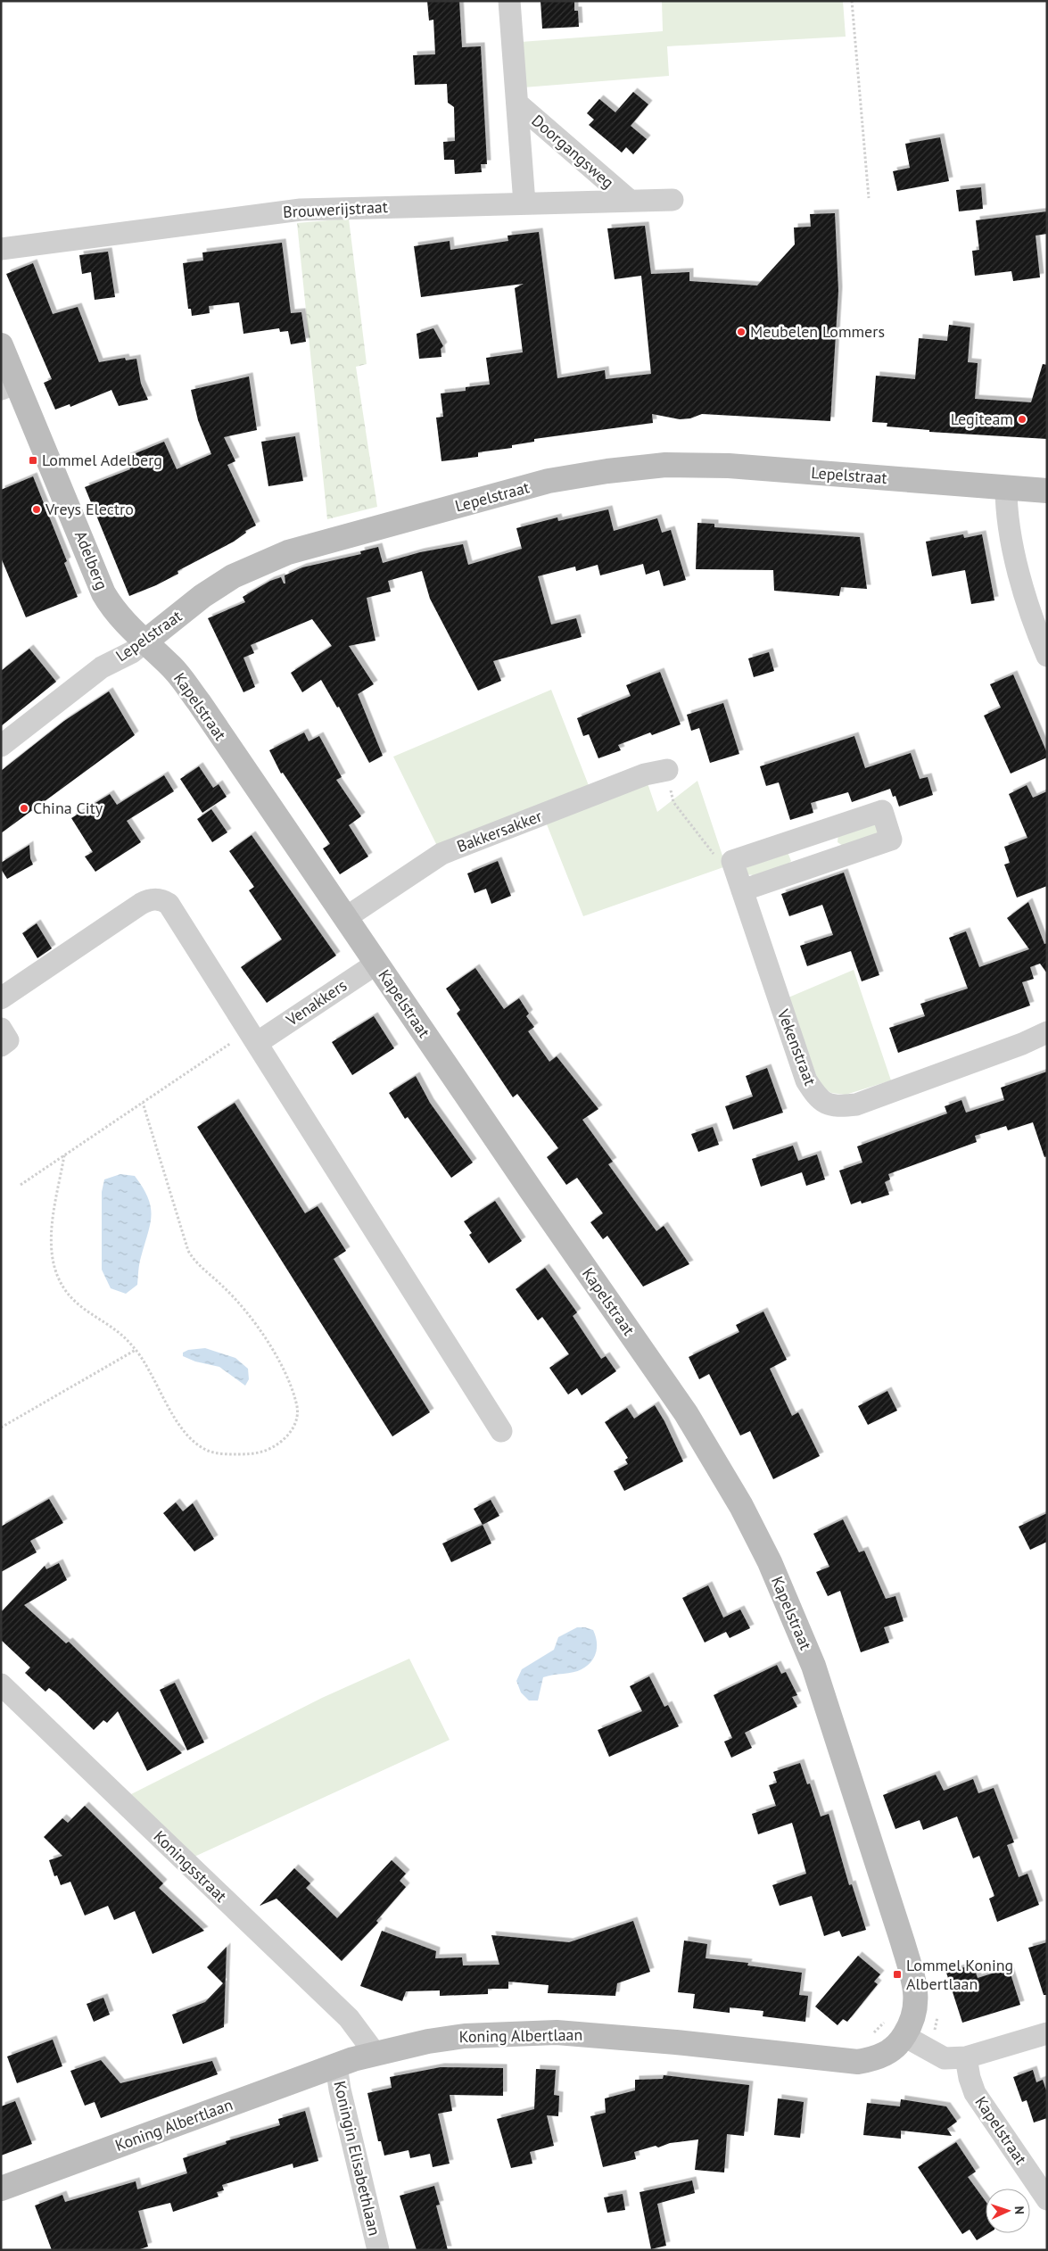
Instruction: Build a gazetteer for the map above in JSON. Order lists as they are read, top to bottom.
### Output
{
  "streets": {
    "main road": [
      "Lepelstraat",
      "Adelberg",
      "Kapelstraat",
      "Koning Albertlaan"
    ],
    "street": [
      "Doorgangsweg",
      "Brouwerijstraat",
      "Bakkersakker",
      "Venakkers",
      "Vekenstraat",
      "Koningsstraat",
      "Koningin Elisabethlaan"
    ]
  },
  "crossings": [
    ["Doorgangsweg", "Brouwerijstraat"],
    ["Lepelstraat", "Adelberg"],
    ["Lepelstraat", "Kapelstraat"],
    ["Adelberg", "Kapelstraat"],
    ["Kapelstraat", "Bakkersakker"],
    ["Kapelstraat", "Venakkers"],
    ["Kapelstraat", "Koning Albertlaan"],
    ["Koningsstraat", "Koning Albertlaan"],
    ["Koning Albertlaan", "Koningin Elisabethlaan"]
  ],
  "places": {
    "other": [
      "Meubelen Lommers",
      "Legiteam",
      "Vreys Electro",
      "China City"
    ],
    "transit": ["Lommel Adelberg", "Lommel Koning Albertlaan"]
  },
  "north": "right"
}
